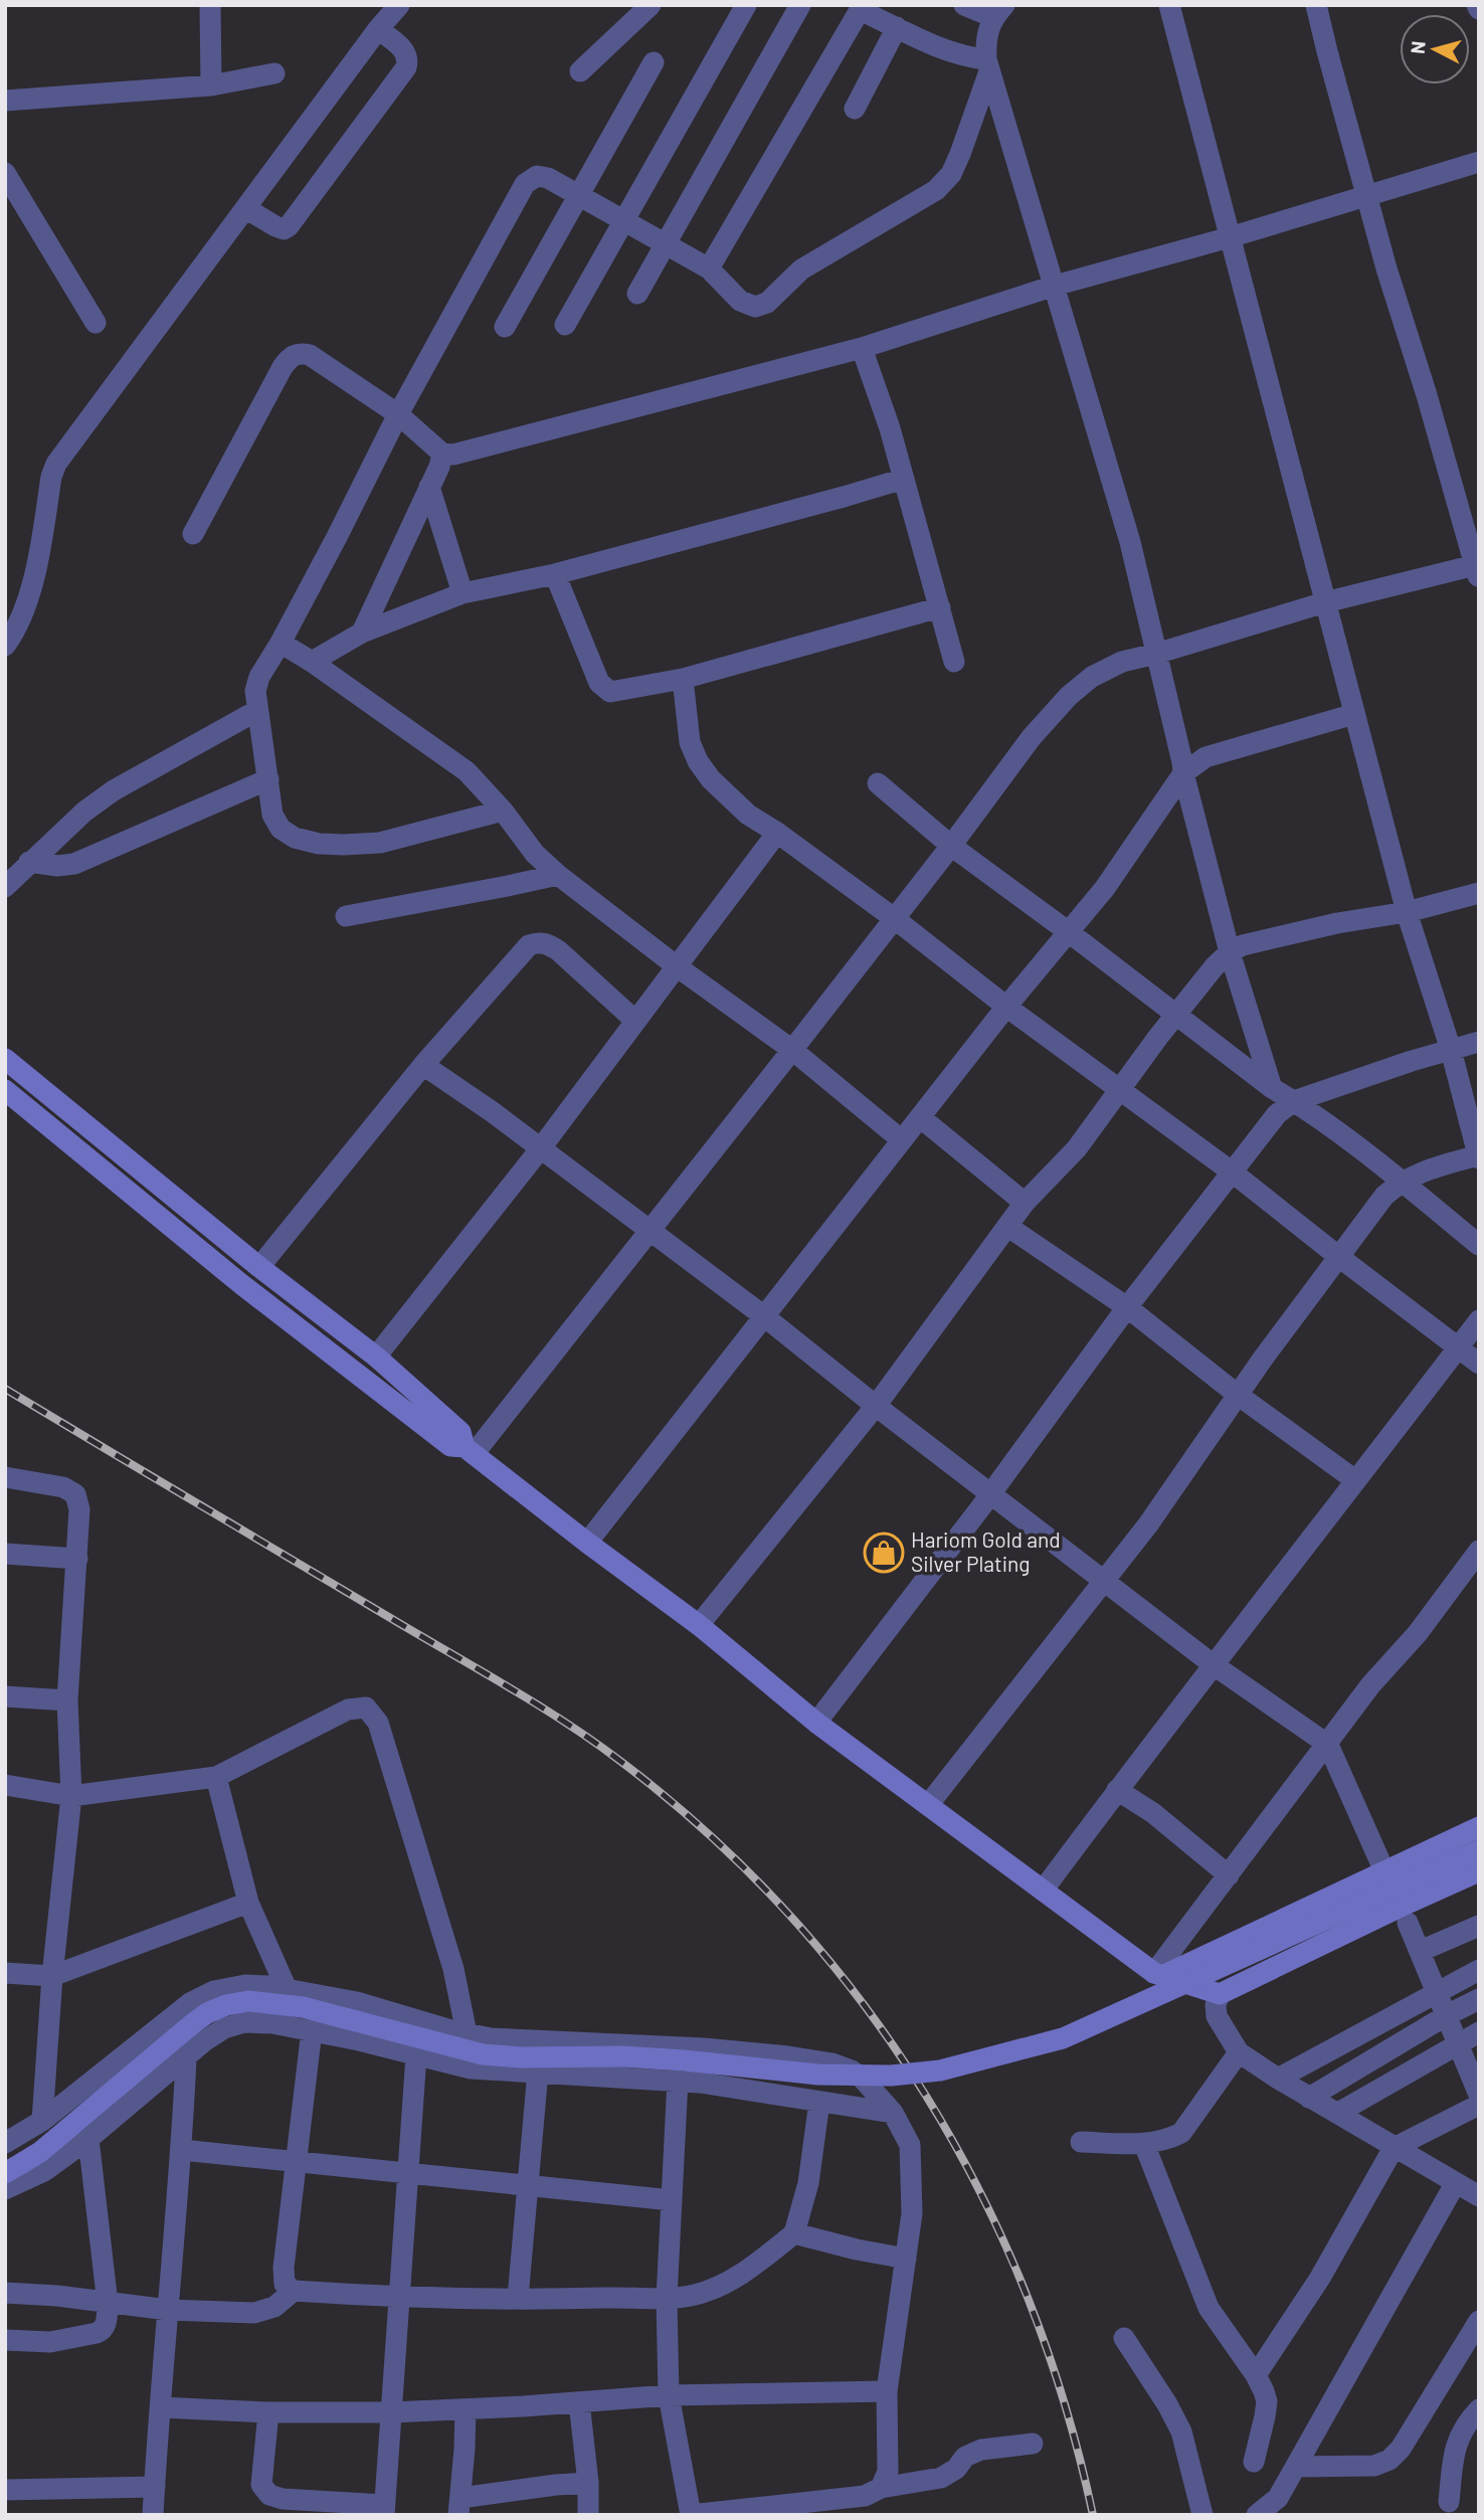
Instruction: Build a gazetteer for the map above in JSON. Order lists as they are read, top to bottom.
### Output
{
  "places": {
    "shop": ["Hariom Gold and Silver Plating"]
  },
  "north": "left"
}
